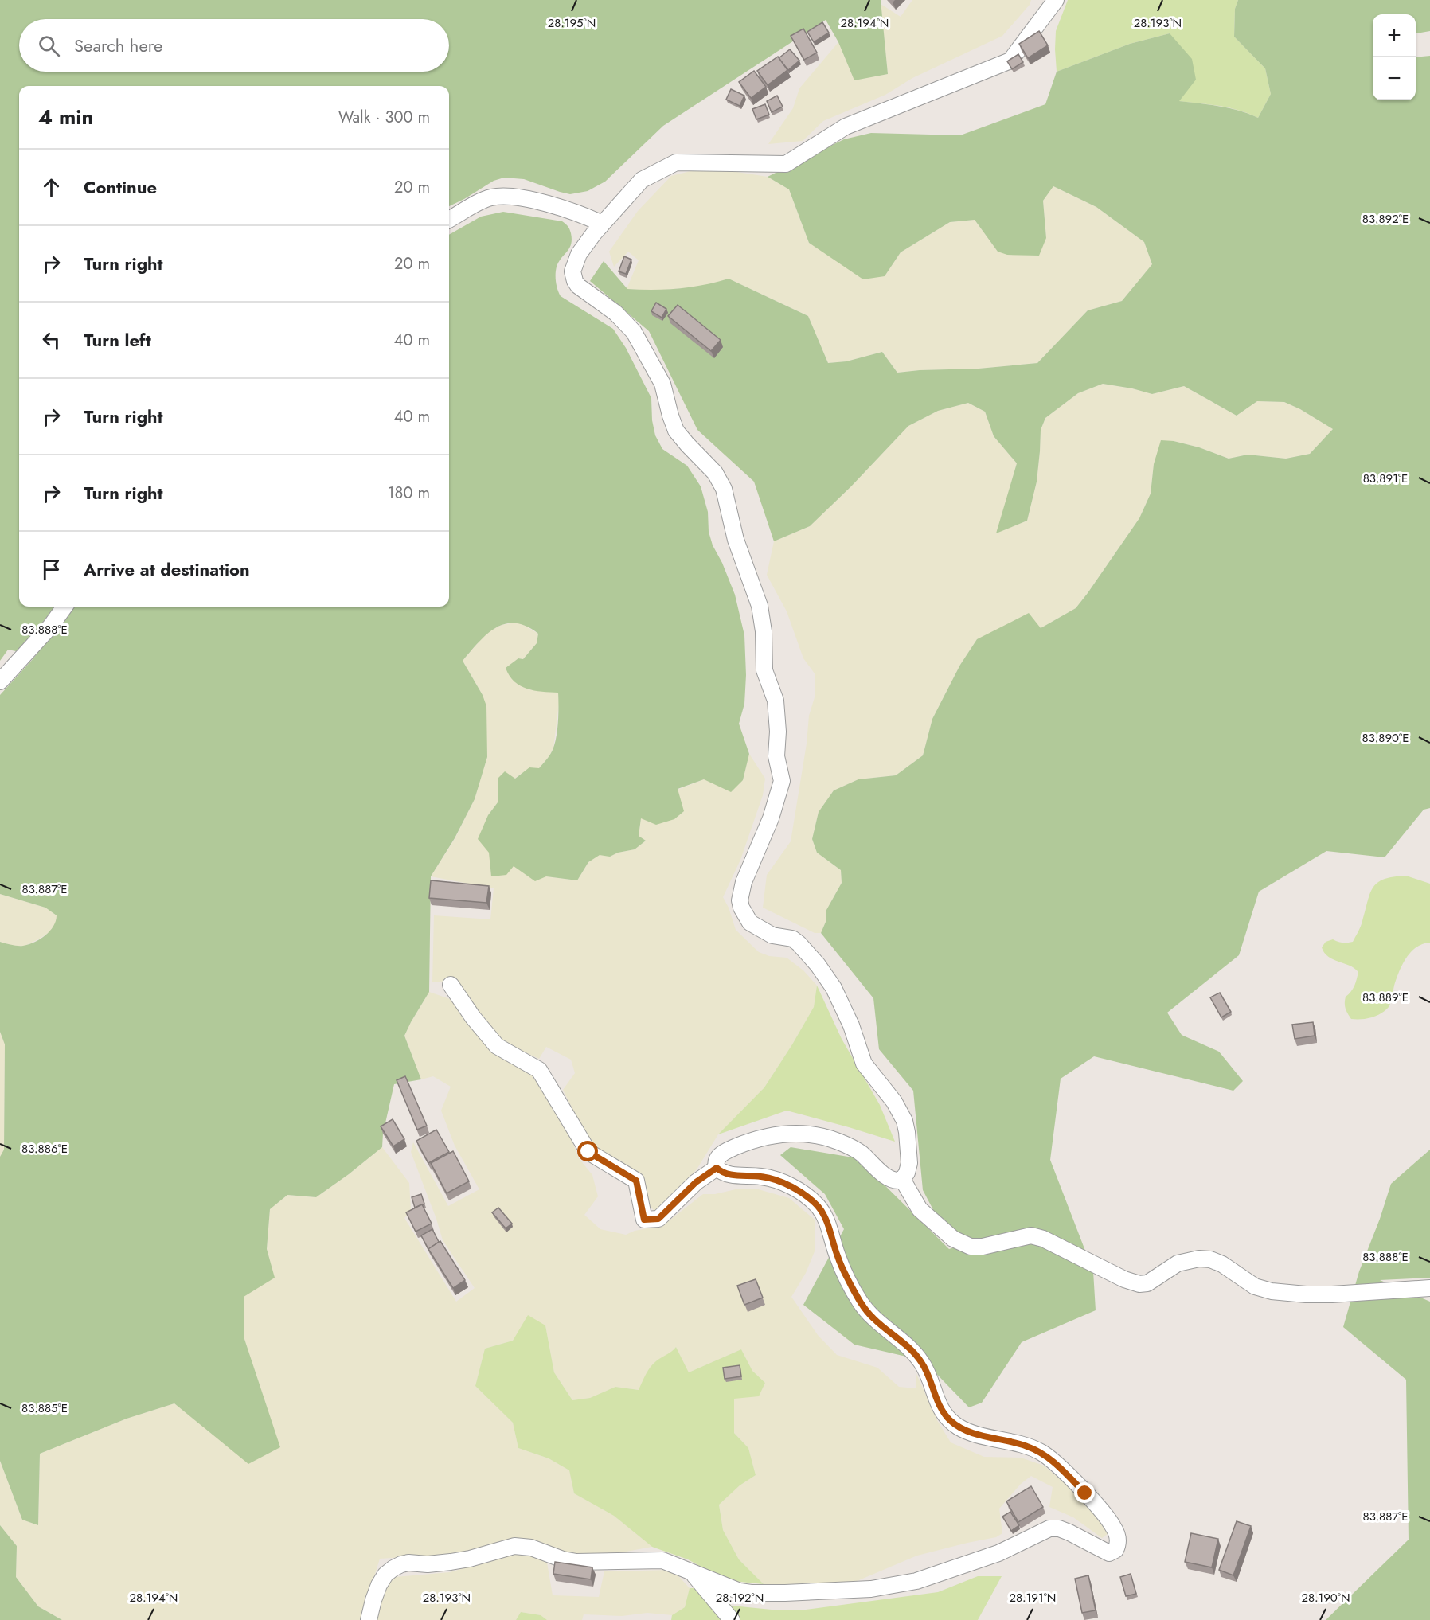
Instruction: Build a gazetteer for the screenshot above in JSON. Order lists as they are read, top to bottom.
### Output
{
  "page": {
    "map_buttons": ["+", "−"],
    "search": "Search here",
    "heading": ["4 min", "Walk · 300 m"],
    "list": [
      ["Continue", "20 m"],
      ["Turn right", "20 m"],
      ["Turn left", "40 m"],
      ["Turn right", "40 m"],
      ["Turn right", "180 m"],
      "Arrive at destination"
    ]
  },
  "coordinates": [
    "28.195°N",
    "28.194°N",
    "28.193°N",
    "83.892°E",
    "83.891°E",
    "83.888°E",
    "83.890°E",
    "83.887°E",
    "83.889°E",
    "83.886°E",
    "83.885°E",
    "28.192°N",
    "28.191°N",
    "28.190°N"
  ]
}
